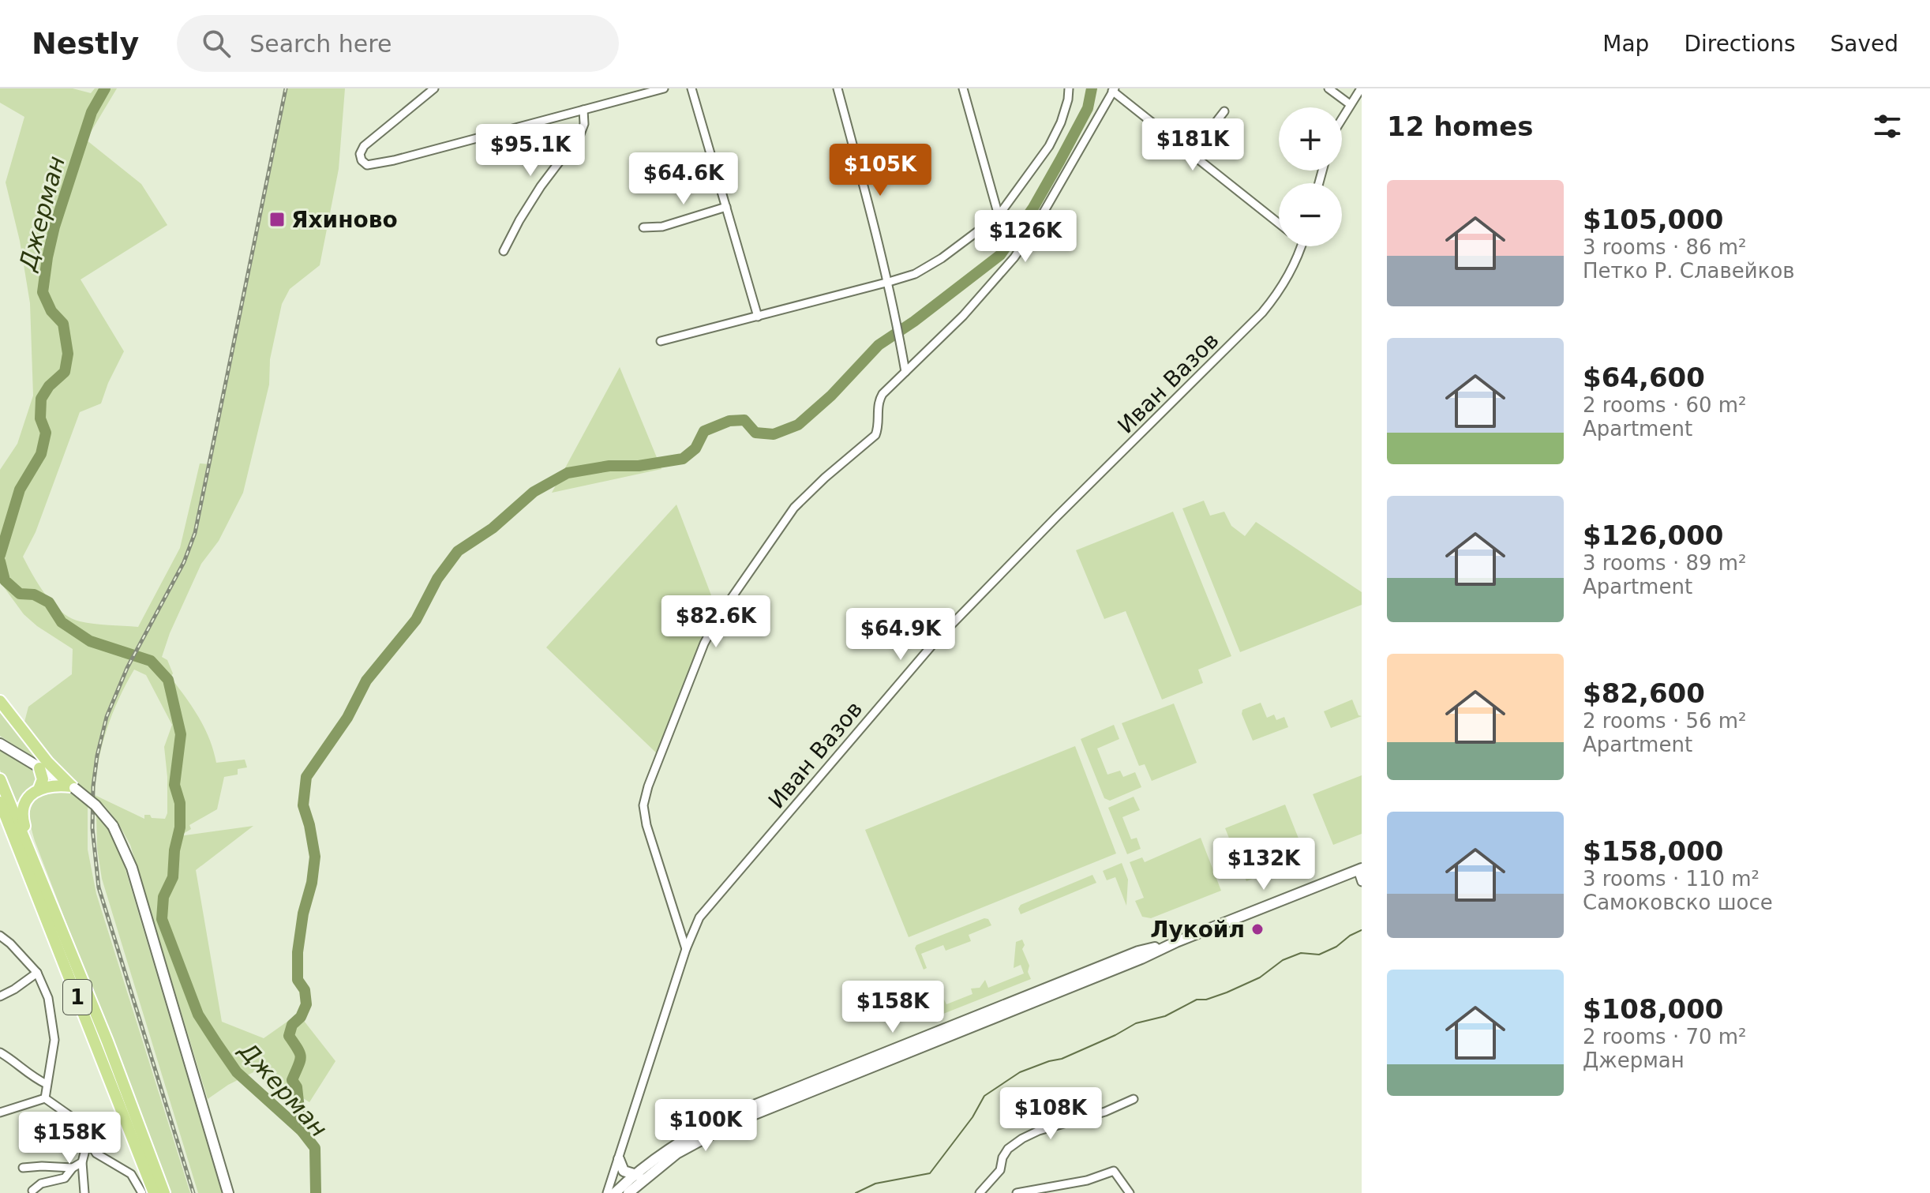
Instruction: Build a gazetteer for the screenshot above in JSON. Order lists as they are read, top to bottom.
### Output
{
  "streets": {
    "main road": ["1"],
    "street": ["Иван Вазов"]
  },
  "water": ["Джерман"],
  "places": {
    "transit": ["Яхиново"],
    "other": ["Лукойл"]
  },
  "page": {
    "header": "Nestly",
    "search": "Search here",
    "nav": ["Map", "Directions", "Saved"],
    "heading": "12 homes",
    "map_buttons": ["+", "−"],
    "price": [
      "$181K",
      "$95.1K",
      "$105K",
      "$64.6K",
      "$126K",
      "$82.6K",
      "$64.9K",
      "$132K",
      "$158K",
      "$108K",
      "$100K",
      "$158K"
    ],
    "list": [
      {
        "name": "$105,000",
        "note": "3 rooms · 86 m² · Петко Р. Славейков"
      },
      {
        "name": "$64,600",
        "note": "2 rooms · 60 m² · Apartment"
      },
      {
        "name": "$126,000",
        "note": "3 rooms · 89 m² · Apartment"
      },
      {
        "name": "$82,600",
        "note": "2 rooms · 56 m² · Apartment"
      },
      {
        "name": "$158,000",
        "note": "3 rooms · 110 m² · Самоковско шосе"
      },
      {
        "name": "$108,000",
        "note": "2 rooms · 70 m² · Джерман"
      }
    ]
  }
}
